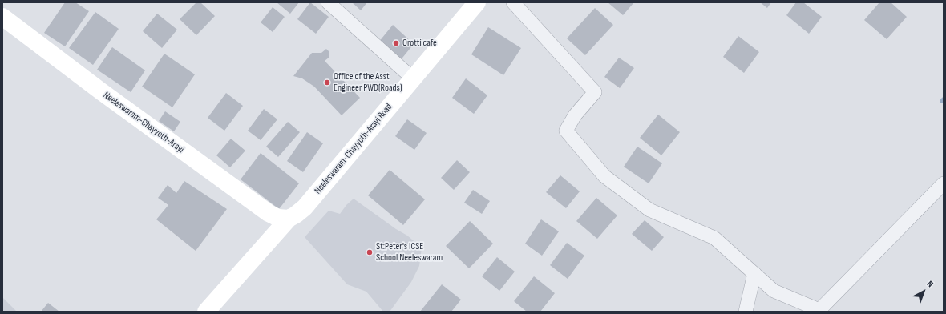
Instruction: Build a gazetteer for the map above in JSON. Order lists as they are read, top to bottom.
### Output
{
  "streets": {
    "main road": ["Neeleswaram-Chayyoth-Arayi", "Neeleswaram-Chayyoth-Arayi Road"]
  },
  "crossings": [
    ["Neeleswaram-Chayyoth-Arayi", "Neeleswaram-Chayyoth-Arayi Road"]
  ],
  "places": ["Orotti cafe", "Office of the Asst Engineer PWD(Roads)", "St:Peter's ICSE School Neeleswaram"],
  "north": "top right"
}
